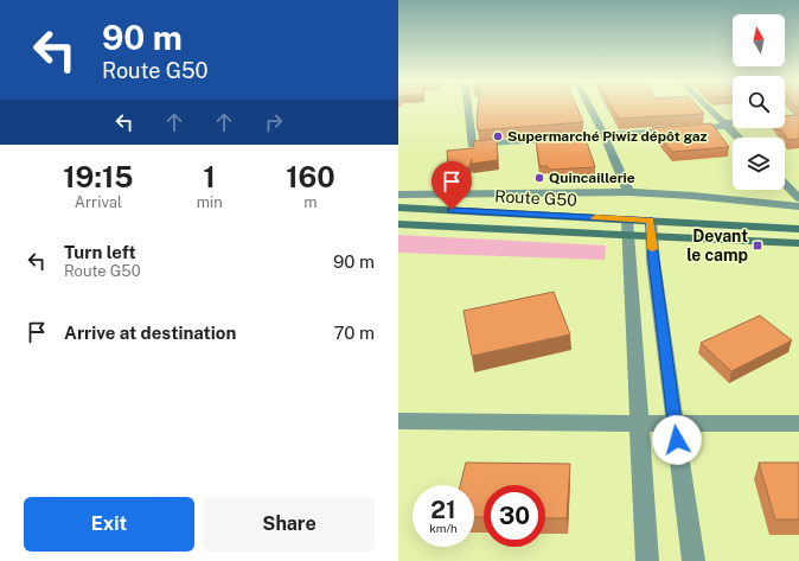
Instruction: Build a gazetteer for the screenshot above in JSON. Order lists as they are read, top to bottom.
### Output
{
  "streets": {
    "street": ["Route G50"]
  },
  "places": {
    "other": ["Supermarché Piwiz dépôt gaz", "Quincaillerie"],
    "transit": ["Devant le camp"]
  },
  "north": "top",
  "page": {
    "turn": ["90 m", "Route G50"],
    "eta": [
      "19:15",
      "Arrival",
      "1",
      "min",
      "160",
      "m"
    ],
    "list": [
      {
        "name": "Turn left",
        "note": "Route G50",
        "value": "90 m"
      },
      {
        "name": "Arrive at destination",
        "value": "70 m"
      }
    ],
    "speed": "21 km/h",
    "limit": "30",
    "buttons": ["Exit", "Share"]
  }
}
